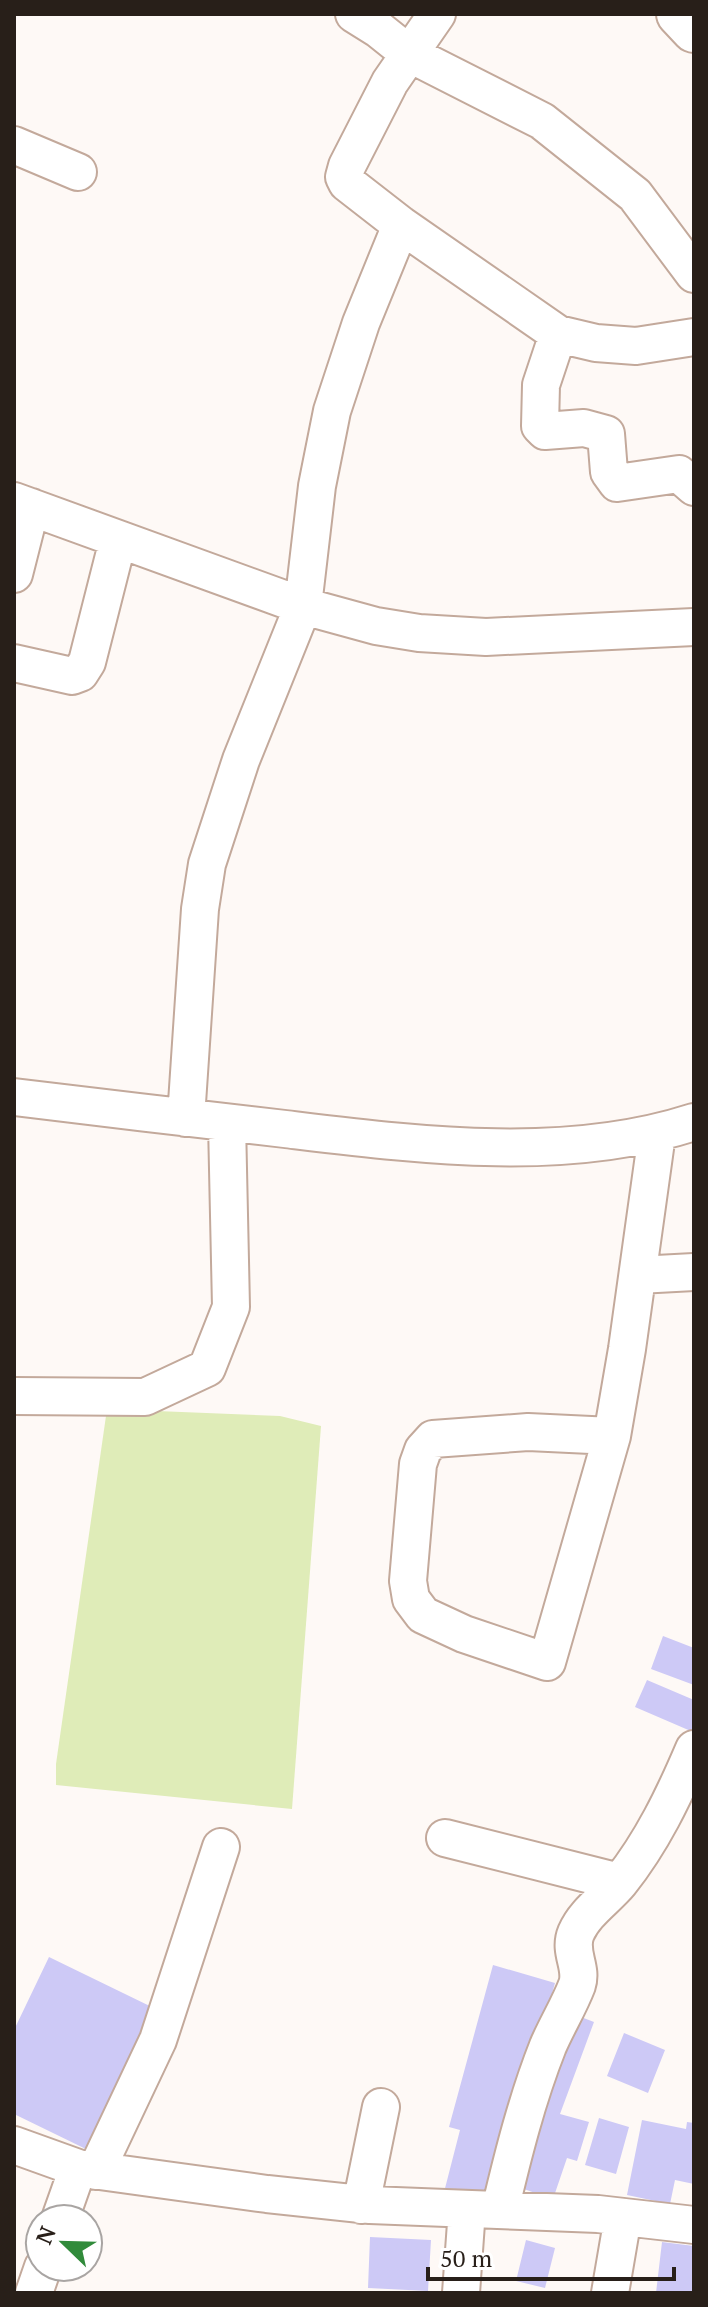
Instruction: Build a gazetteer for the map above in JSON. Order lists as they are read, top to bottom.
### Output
{
  "scale_bar": "50 m",
  "north": "top left"
}
